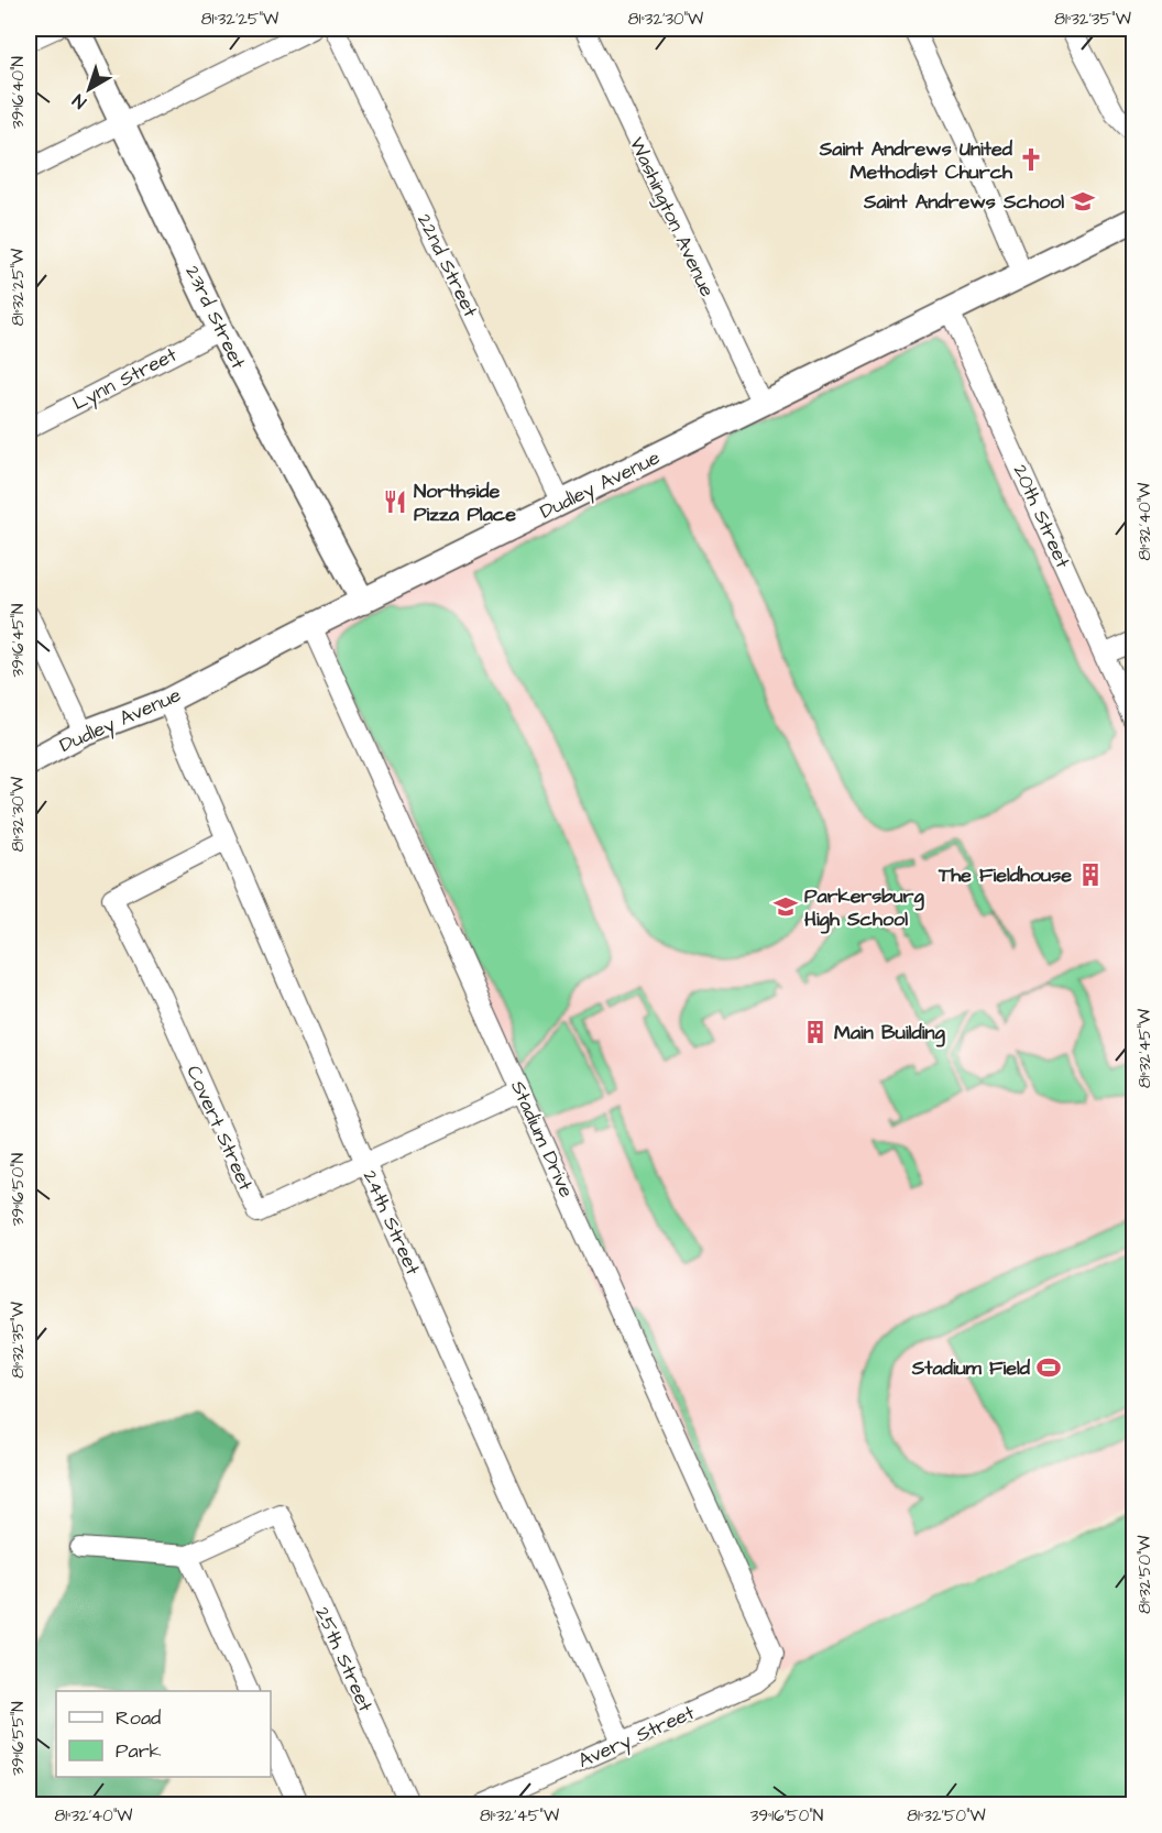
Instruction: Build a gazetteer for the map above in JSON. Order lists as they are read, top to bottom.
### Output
{
  "streets": {
    "street": [
      "Washington Avenue",
      "22nd Street",
      "23rd Street",
      "Lynn Street",
      "Dudley Avenue",
      "20th Street",
      "Covert Street",
      "Stadium Drive",
      "24th Street",
      "25th Street",
      "Avery Street"
    ]
  },
  "crossings": [
    ["Washington Avenue", "Dudley Avenue"],
    ["22nd Street", "Dudley Avenue"],
    ["23rd Street", "Lynn Street"],
    ["23rd Street", "Dudley Avenue"],
    ["Dudley Avenue", "20th Street"],
    ["Dudley Avenue", "Stadium Drive"],
    ["Dudley Avenue", "24th Street"],
    ["Covert Street", "Stadium Drive"],
    ["Covert Street", "24th Street"],
    ["Stadium Drive", "Avery Street"],
    ["24th Street", "Avery Street"]
  ],
  "places": {
    "church": ["Saint Andrews United Methodist Church"],
    "school or university": ["Saint Andrews School", "Parkersburg High School"],
    "restaurant": ["Northside Pizza Place"],
    "building": ["The Fieldhouse", "Main Building"],
    "sports": ["Stadium Field"]
  },
  "legend": ["Road", "Park"],
  "north": "bottom left",
  "coordinates": [
    "81°32'25\"W",
    "81°32'30\"W",
    "81°32'35\"W",
    "39°16'40\"N",
    "81°32'40\"W",
    "39°16'45\"N",
    "81°32'45\"W",
    "39°16'50\"N",
    "81°32'50\"W",
    "39°16'55\"N"
  ]
}
